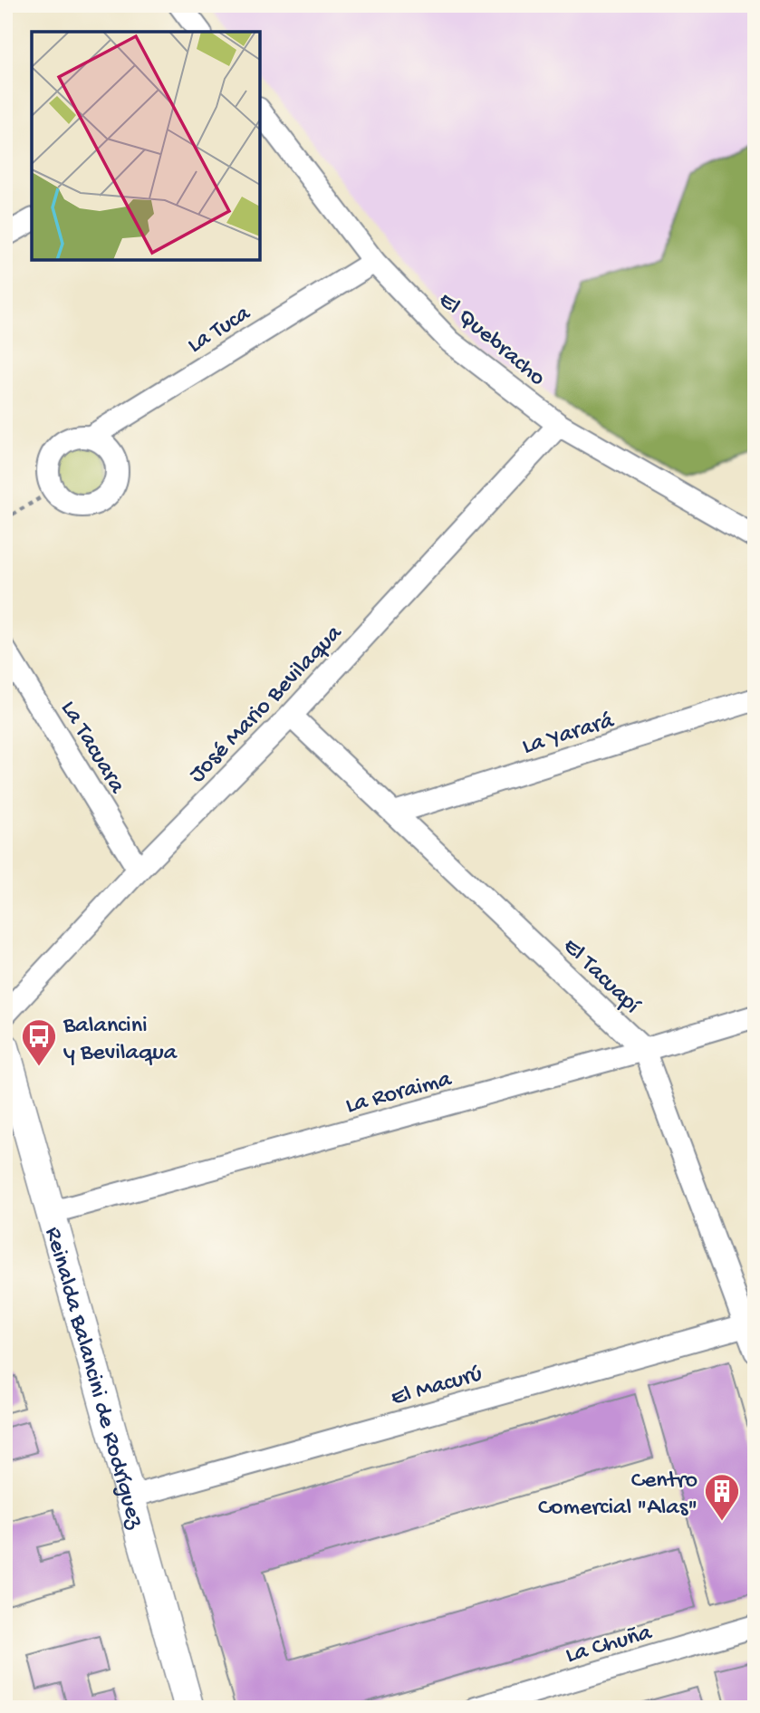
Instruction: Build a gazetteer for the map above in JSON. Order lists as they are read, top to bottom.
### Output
{
  "streets": {
    "street": [
      "La Tuca",
      "El Quebracho",
      "José Mario Bevilaqua",
      "La Yarará",
      "La Tacuara",
      "El Tacuapí",
      "La Roraima",
      "Reinalda Balancini de Rodríguez",
      "El Macurú",
      "La Chuña"
    ]
  },
  "crossings": [
    ["La Tuca", "El Quebracho"],
    ["El Quebracho", "José Mario Bevilaqua"],
    ["José Mario Bevilaqua", "La Tacuara"],
    ["José Mario Bevilaqua", "El Tacuapí"],
    ["La Yarará", "El Tacuapí"],
    ["El Tacuapí", "La Roraima"],
    ["El Tacuapí", "El Macurú"],
    ["La Roraima", "Reinalda Balancini de Rodríguez"],
    ["Reinalda Balancini de Rodríguez", "El Macurú"]
  ],
  "places": {
    "bus stop": ["Balancini y Bevilaqua"],
    "building": ["Centro Comercial \"Alas\""]
  }
}
